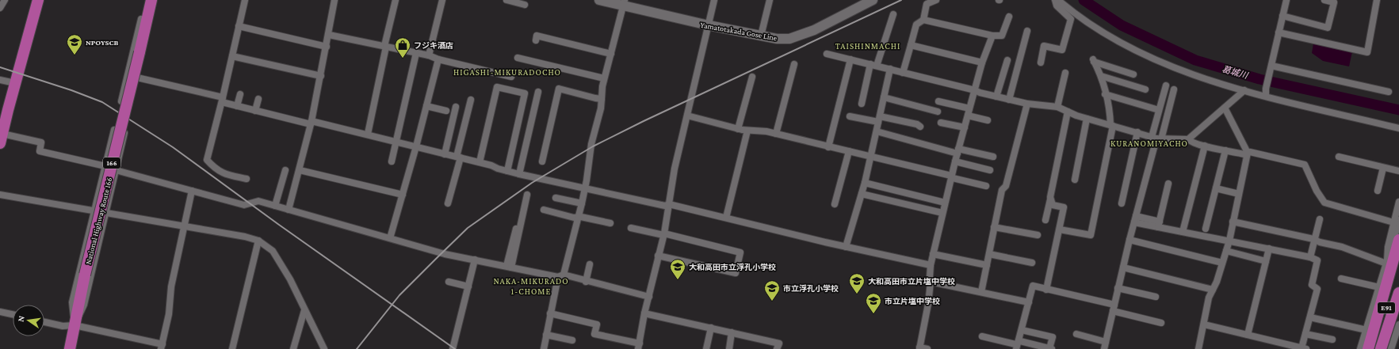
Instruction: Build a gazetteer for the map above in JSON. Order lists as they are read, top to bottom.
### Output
{
  "streets": {
    "highway": ["166", "National Highway Route 166", "E91"],
    "main road": ["Yamatotakada Gose Line"]
  },
  "districts": [
    "TAISHINMACHI",
    "HIGASHI-MIKURADOCHO",
    "KURANOMIYACHO",
    "NAKA-MIKURADO 1-CHOME"
  ],
  "water": ["葛城川"],
  "places": {
    "school or university": [
      "NPOYSCB",
      "大和高田市立浮孔小学校",
      "大和高田市立片塩中学校",
      "市立浮孔小学校",
      "市立片塩中学校"
    ],
    "shop": ["フジキ酒店"]
  },
  "north": "left"
}
